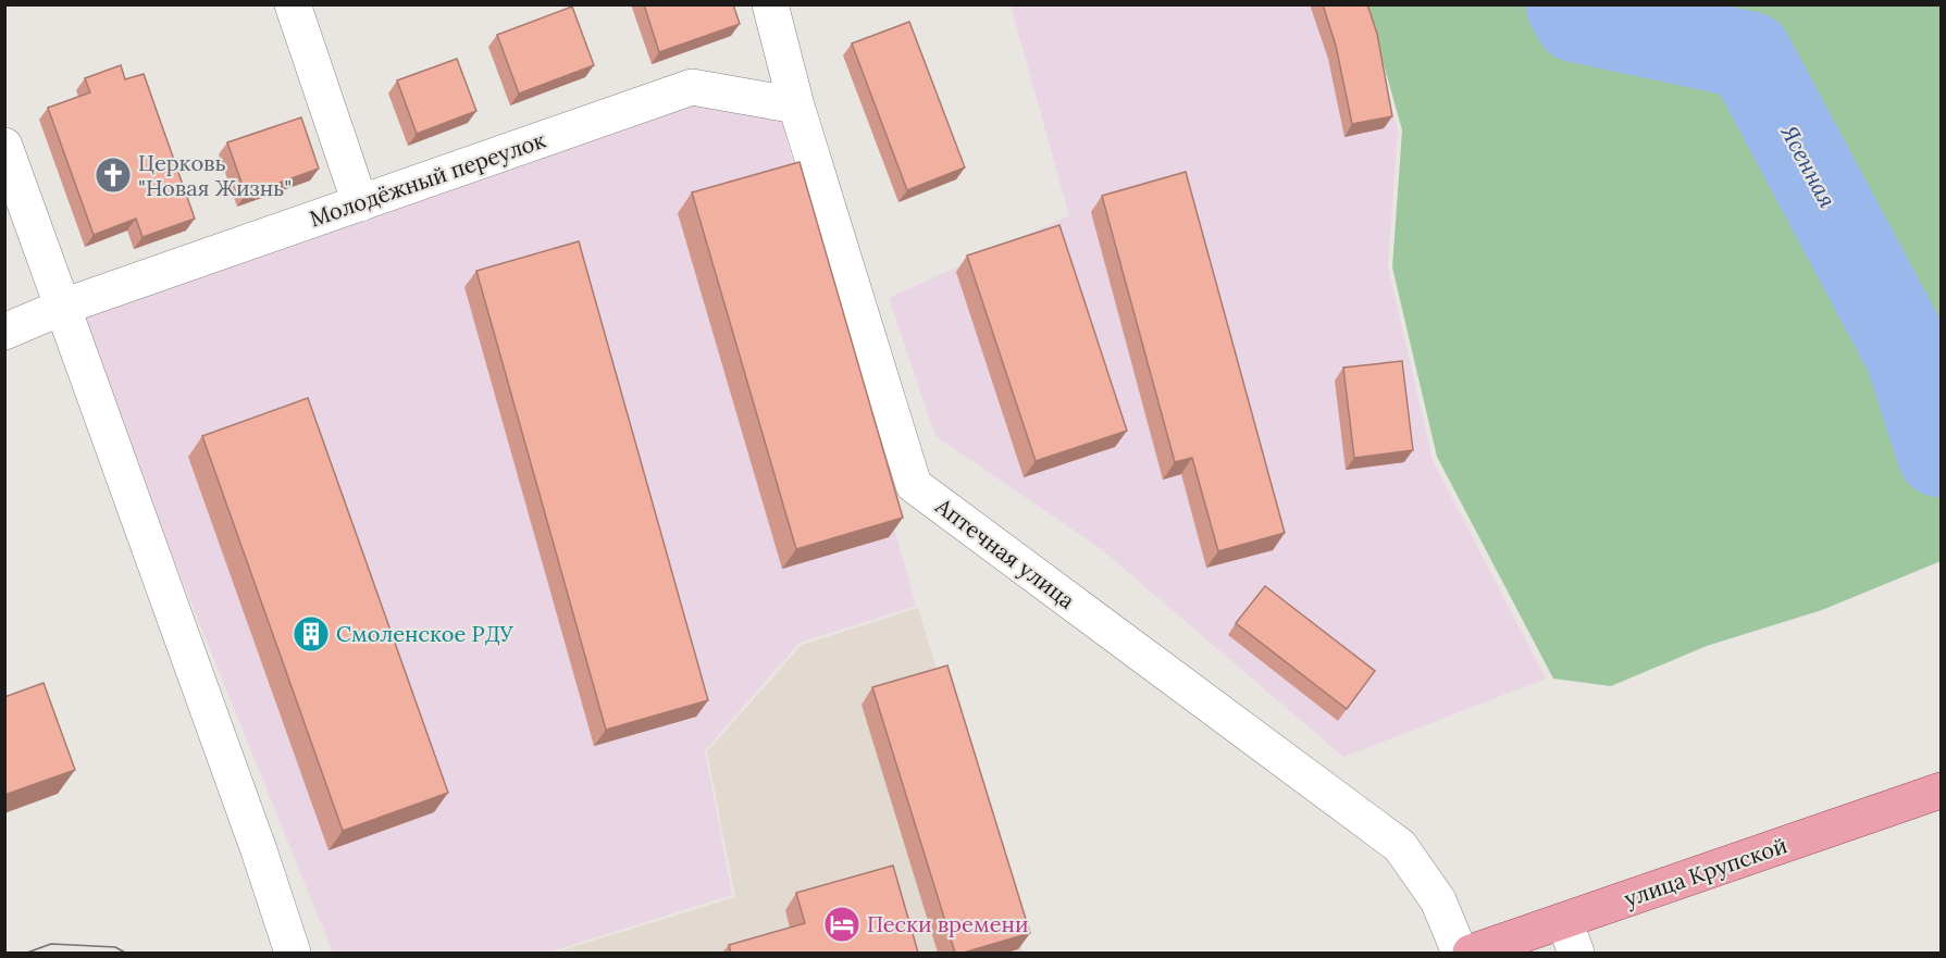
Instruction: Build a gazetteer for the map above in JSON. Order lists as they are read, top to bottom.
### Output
{
  "streets": {
    "main road": ["улица Крупской"],
    "street": ["Молодёжный переулок", "Аптечная улица"]
  },
  "crossings": [
    ["Молодёжный переулок", "Аптечная улица"]
  ],
  "water": ["Ясенная"],
  "places": {
    "church": ["Церковь \"Новая Жизнь\""],
    "building": ["Смоленское РДУ"],
    "hotel": ["Пески времени"]
  }
}
